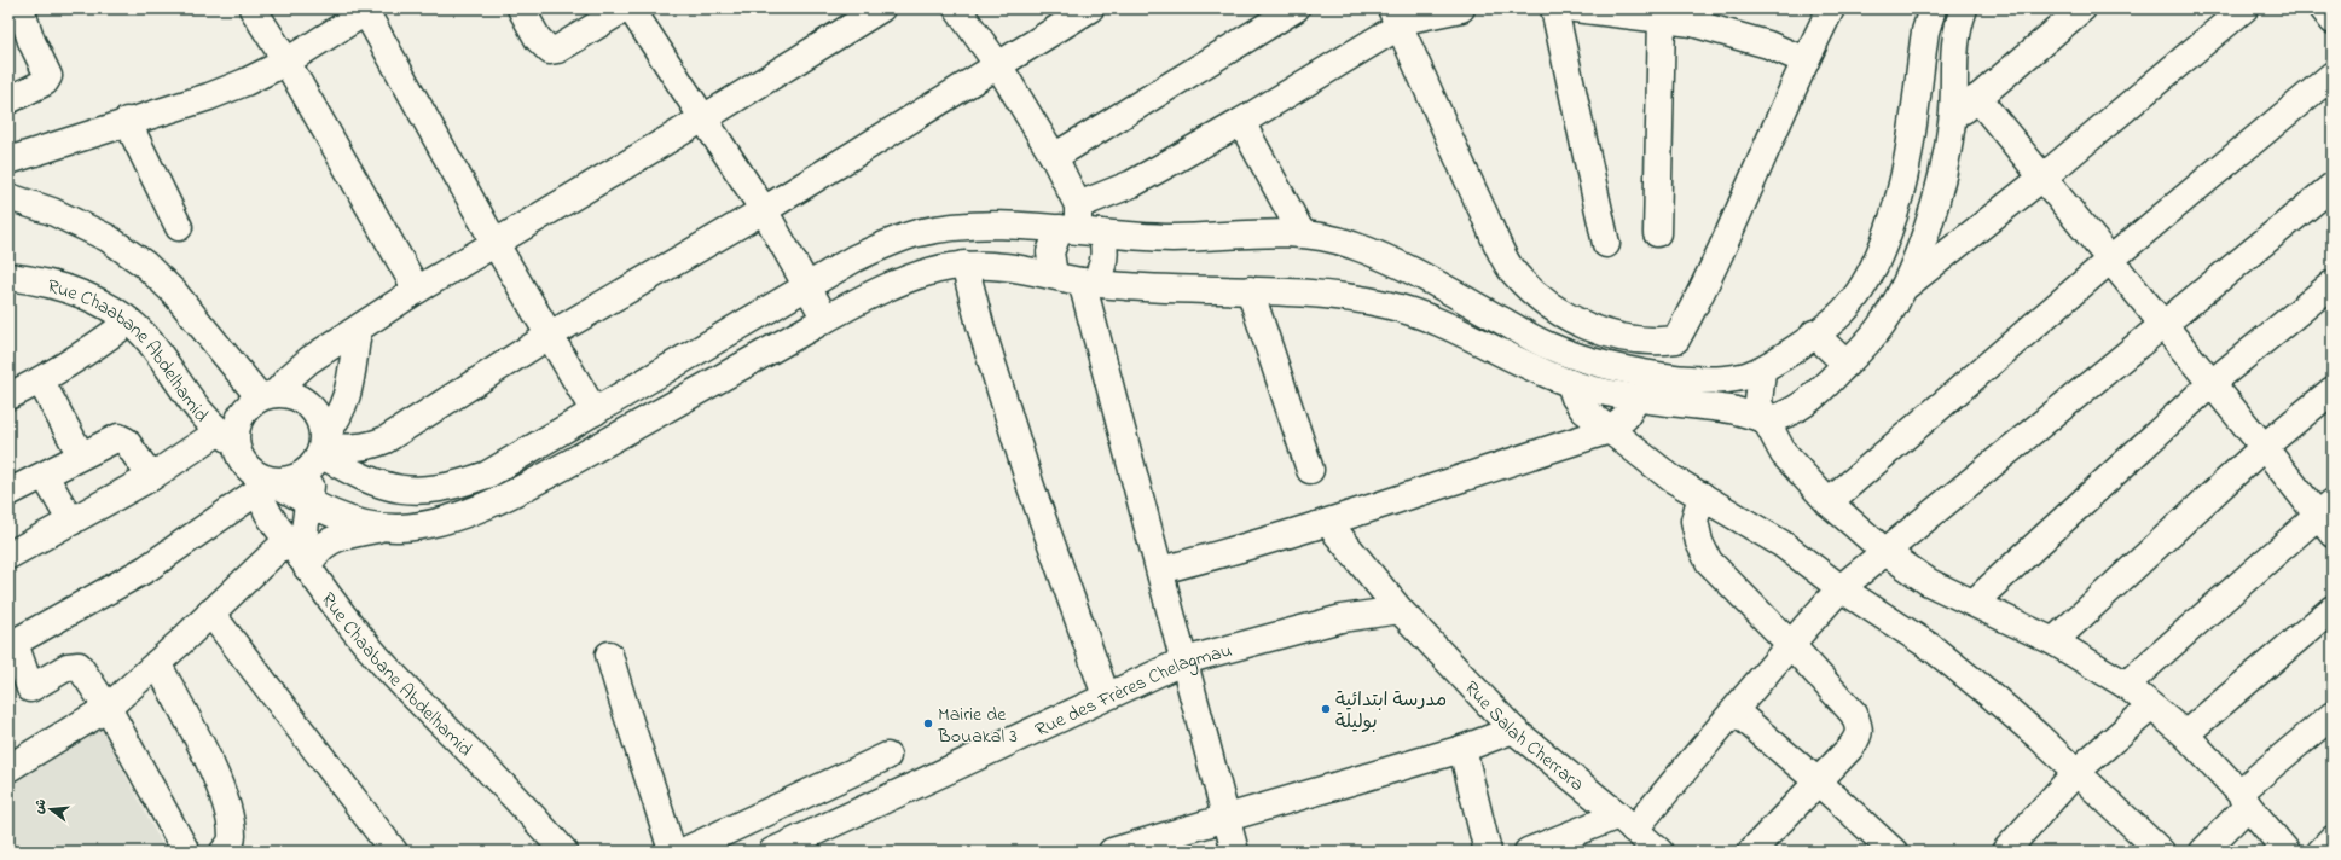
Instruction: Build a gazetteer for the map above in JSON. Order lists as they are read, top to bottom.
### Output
{
  "streets": {
    "street": ["Rue Chaabane Abdelhamid", "Rue des Frères Chelagmau", "Rue Salah Cherrara"]
  },
  "crossings": [
    ["Rue des Frères Chelagmau", "Rue Salah Cherrara"]
  ],
  "places": ["مدرسة ابتدائية بوليلة", "Mairie de Bouakal 3"],
  "north": "left"
}
